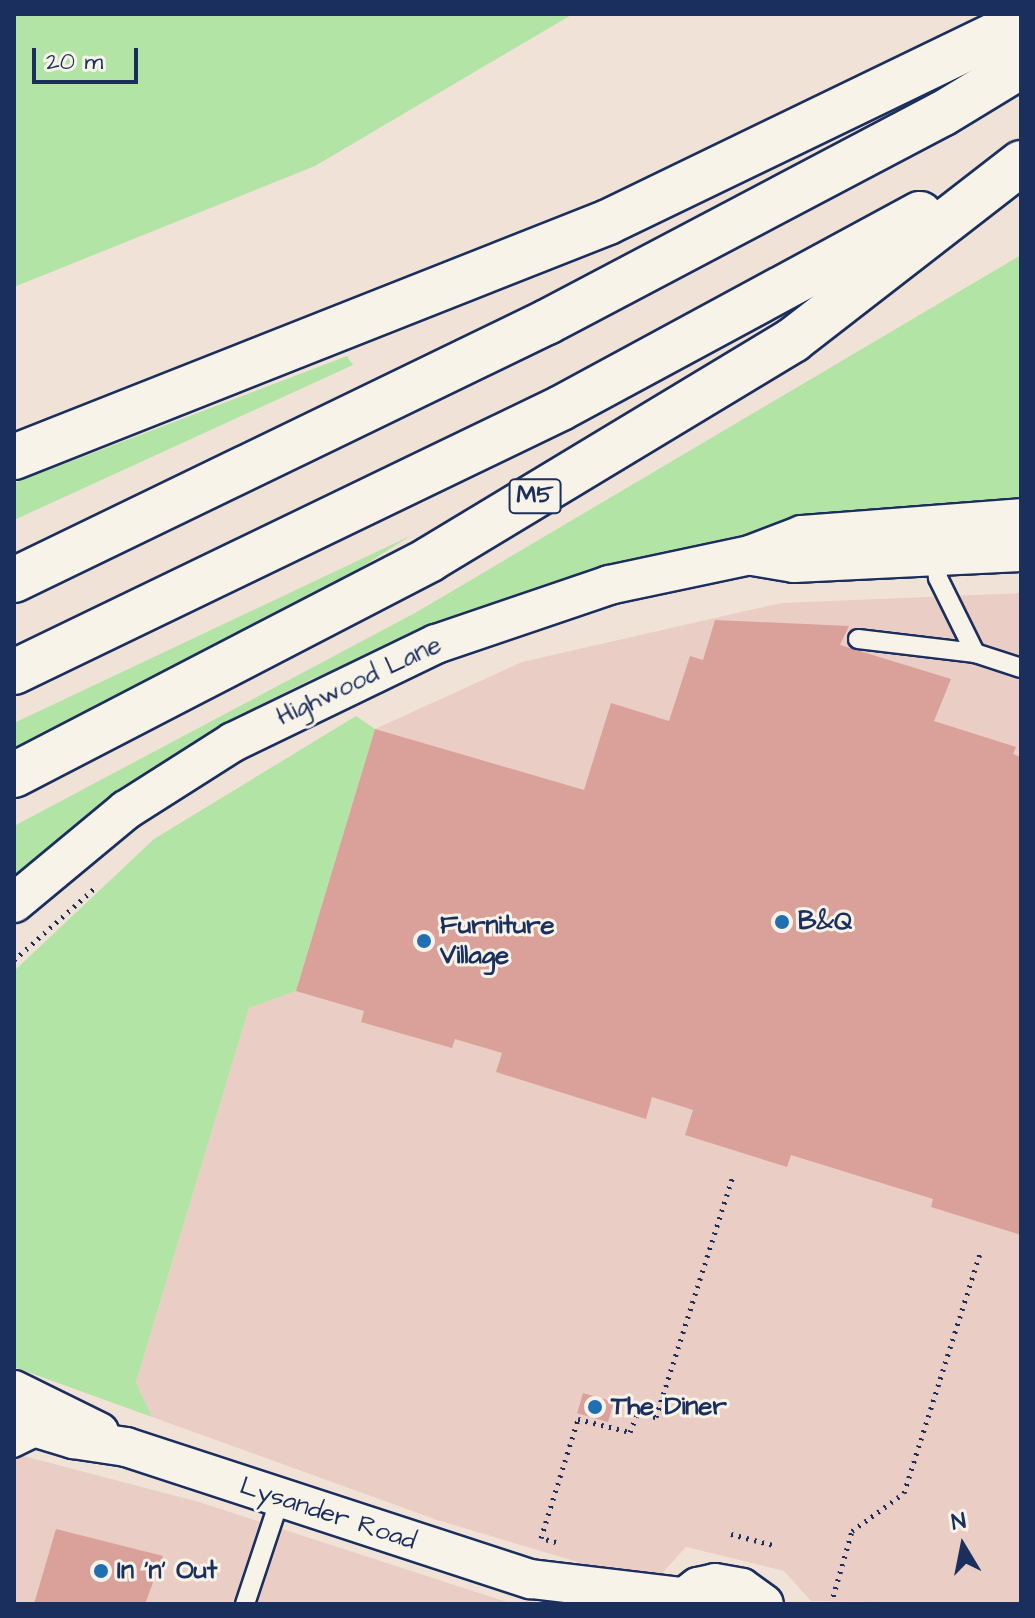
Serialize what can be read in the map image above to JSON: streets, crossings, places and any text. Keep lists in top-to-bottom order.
{
  "streets": {
    "highway": ["M5"],
    "street": ["Highwood Lane", "Lysander Road"]
  },
  "places": [
    "B&Q",
    "Furniture Village",
    "The Diner",
    "In 'n' Out"
  ],
  "scale_bar": "20 m",
  "north": "top"
}
